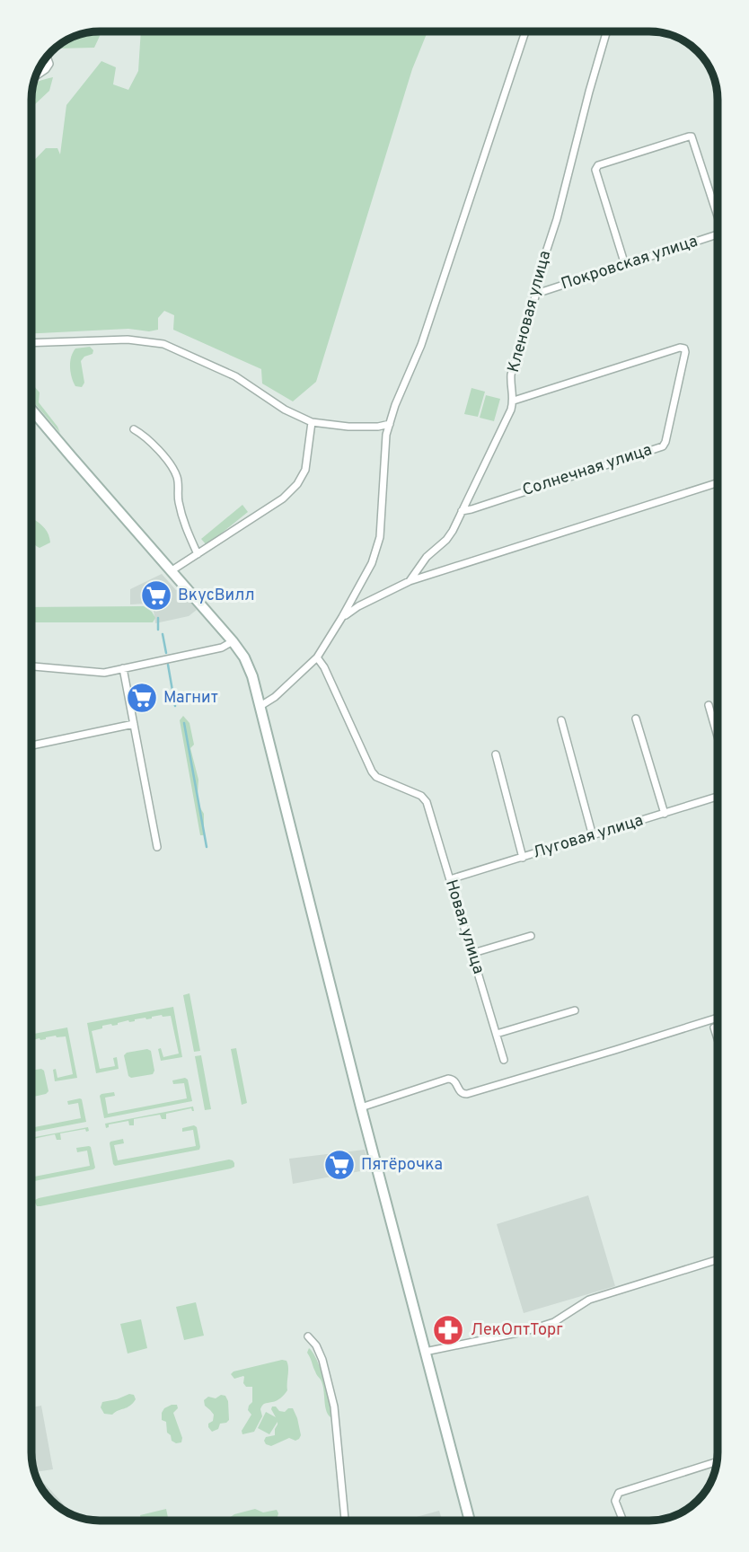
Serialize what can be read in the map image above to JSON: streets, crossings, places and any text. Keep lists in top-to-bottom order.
{
  "streets": {
    "street": [
      "Покровская улица",
      "Кленовая улица",
      "Солнечная улица",
      "Луговая улица",
      "Новая улица"
    ]
  },
  "crossings": [
    ["Покровская улица", "Кленовая улица"],
    ["Кленовая улица", "Солнечная улица"],
    ["Луговая улица", "Новая улица"]
  ],
  "places": {
    "supermarket": ["ВкусВилл", "Магнит", "Пятёрочка"],
    "pharmacy": ["ЛекОптТорг"]
  }
}
